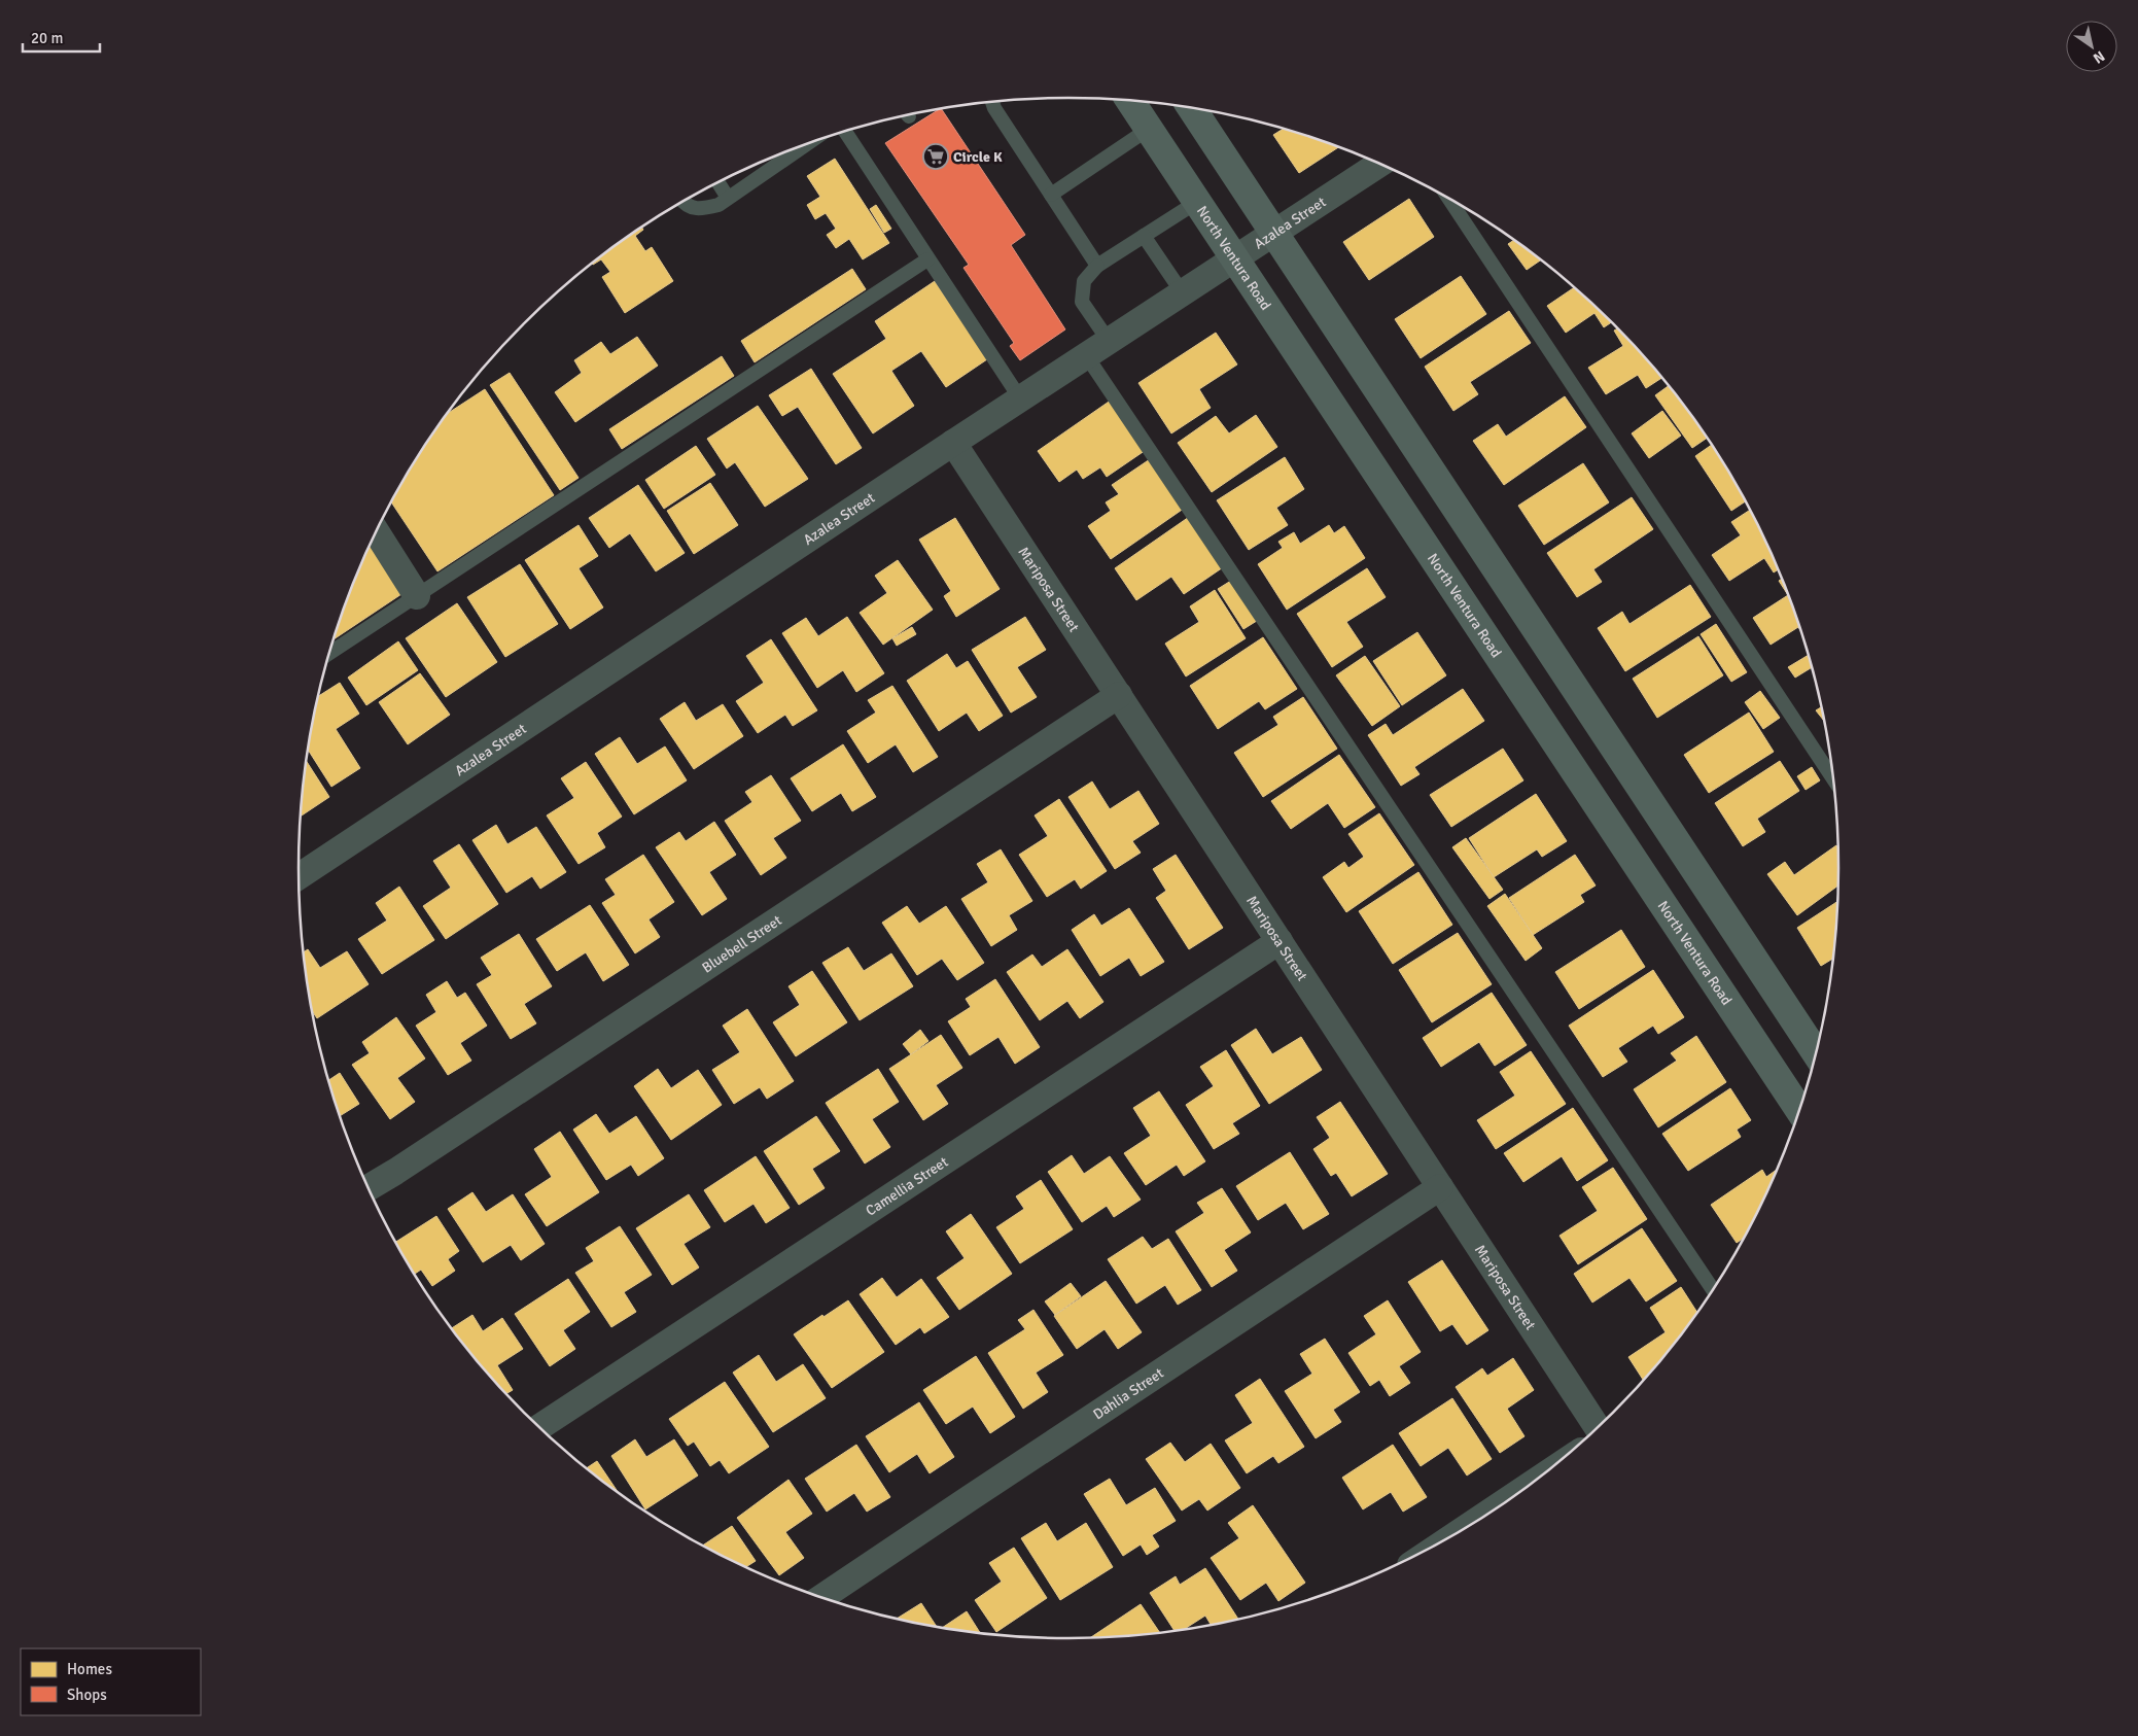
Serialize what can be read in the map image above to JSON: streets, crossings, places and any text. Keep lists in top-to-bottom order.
{
  "streets": {
    "main road": ["North Ventura Road"],
    "street": [
      "Azalea Street",
      "Mariposa Street",
      "Bluebell Street",
      "Camellia Street",
      "Dahlia Street"
    ]
  },
  "crossings": [
    ["Azalea Street", "North Ventura Road"],
    ["Azalea Street", "Mariposa Street"],
    ["Mariposa Street", "Bluebell Street"],
    ["Mariposa Street", "Camellia Street"],
    ["Mariposa Street", "Dahlia Street"]
  ],
  "places": {
    "supermarket": ["Circle K"]
  },
  "legend": ["Homes", "Shops"],
  "scale_bar": "20 m",
  "north": "bottom right"
}
